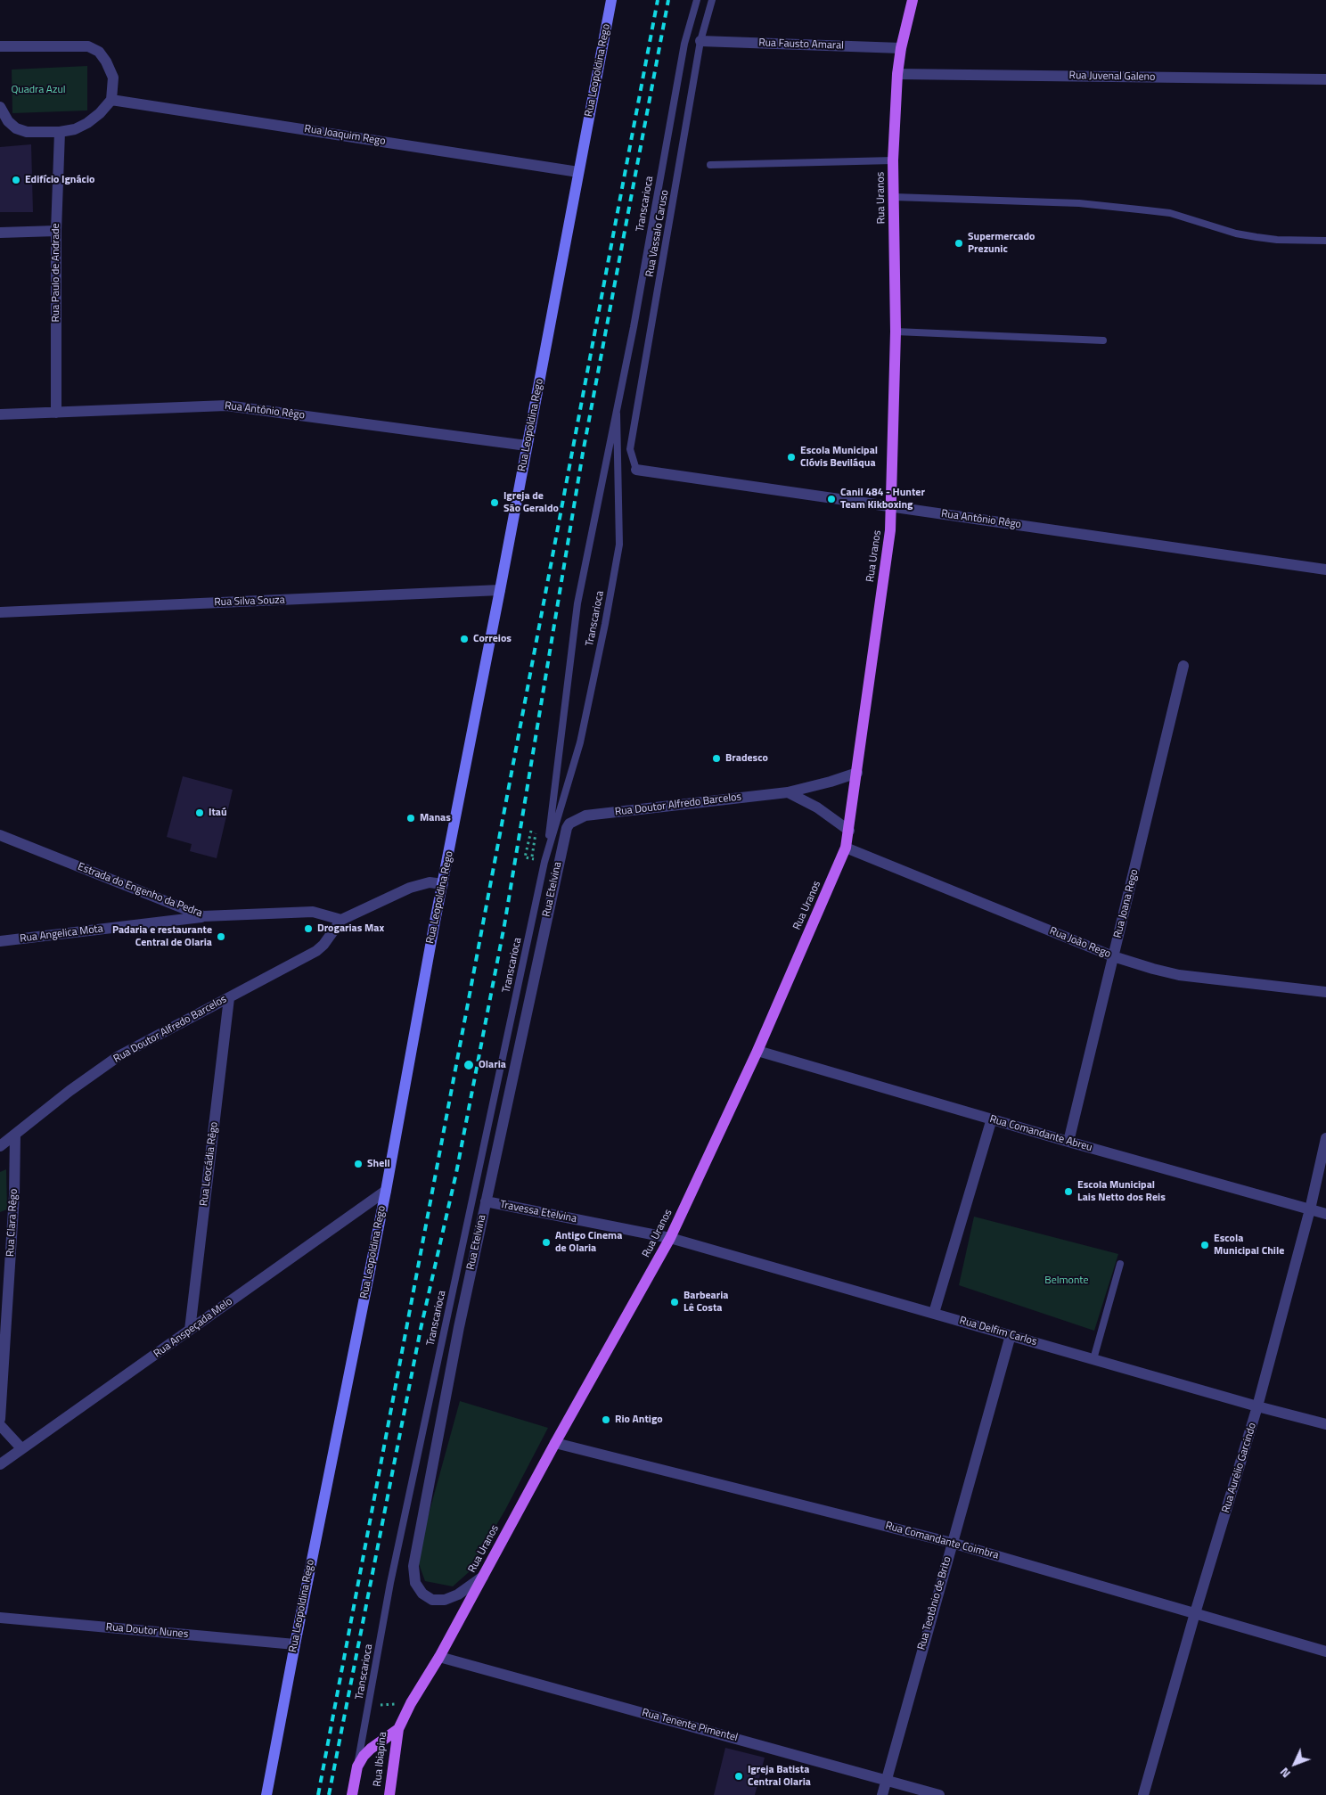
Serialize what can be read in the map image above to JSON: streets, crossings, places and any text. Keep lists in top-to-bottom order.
{
  "streets": {
    "main road": ["Rua Leopoldina Rego", "Rua Uranos", "Rua Ibiapina"],
    "street": [
      "Rua Fausto Amaral",
      "Rua Juvenal Galeno",
      "Rua Joaquim Rego",
      "Rua Paulo de Andrade",
      "Rua Antônio Rêgo",
      "Rua Silva Souza",
      "Rua Doutor Alfredo Barcelos",
      "Rua Etelvina",
      "Estrada do Engenho da Pedra",
      "Rua Joana Rego",
      "Rua Angelica Mota",
      "Rua João Rego",
      "Rua Comandante Abreu",
      "Rua Leocádia Rêgo",
      "Travessa Etelvina",
      "Rua Clara Rêgo",
      "Rua Anspeçada Melo",
      "Rua Delfim Carlos",
      "Rua Aurélio Garcindo",
      "Rua Comandante Coimbra",
      "Rua Teotônio de Brito",
      "Rua Doutor Nunes",
      "Rua Tenente Pimentel"
    ],
    "lane": ["Transcarioca", "Rua Vassalo Caruso"]
  },
  "crossings": [
    ["Rua Fausto Amaral", "Rua Uranos"],
    ["Rua Fausto Amaral", "Rua Vassalo Caruso"],
    ["Rua Leopoldina Rego", "Rua Joaquim Rego"],
    ["Rua Leopoldina Rego", "Rua Antônio Rêgo"],
    ["Rua Leopoldina Rego", "Rua Silva Souza"],
    ["Rua Leopoldina Rego", "Rua Anspeçada Melo"],
    ["Rua Leopoldina Rego", "Rua Doutor Nunes"],
    ["Rua Juvenal Galeno", "Rua Uranos"],
    ["Rua Uranos", "Rua Antônio Rêgo"],
    ["Rua Uranos", "Rua Doutor Alfredo Barcelos"],
    ["Rua Uranos", "Rua Etelvina"],
    ["Rua Uranos", "Rua João Rego"],
    ["Rua Uranos", "Rua Comandante Abreu"],
    ["Rua Uranos", "Travessa Etelvina"],
    ["Rua Uranos", "Rua Delfim Carlos"],
    ["Rua Uranos", "Rua Comandante Coimbra"],
    ["Rua Uranos", "Rua Tenente Pimentel"],
    ["Rua Uranos", "Rua Ibiapina"],
    ["Transcarioca", "Rua Ibiapina"],
    ["Rua Vassalo Caruso", "Rua Antônio Rêgo"],
    ["Rua Paulo de Andrade", "Rua Antônio Rêgo"],
    ["Rua Doutor Alfredo Barcelos", "Rua Etelvina"],
    ["Rua Doutor Alfredo Barcelos", "Estrada do Engenho da Pedra"],
    ["Rua Doutor Alfredo Barcelos", "Rua Leocádia Rêgo"],
    ["Rua Doutor Alfredo Barcelos", "Rua Clara Rêgo"],
    ["Rua Etelvina", "Travessa Etelvina"],
    ["Estrada do Engenho da Pedra", "Rua Angelica Mota"],
    ["Rua Joana Rego", "Rua João Rego"],
    ["Rua Joana Rego", "Rua Comandante Abreu"],
    ["Rua Comandante Abreu", "Rua Aurélio Garcindo"],
    ["Rua Leocádia Rêgo", "Rua Anspeçada Melo"],
    ["Travessa Etelvina", "Rua Delfim Carlos"],
    ["Rua Delfim Carlos", "Rua Aurélio Garcindo"],
    ["Rua Delfim Carlos", "Rua Teotônio de Brito"],
    ["Rua Aurélio Garcindo", "Rua Comandante Coimbra"],
    ["Rua Comandante Coimbra", "Rua Teotônio de Brito"],
    ["Rua Teotônio de Brito", "Rua Tenente Pimentel"]
  ],
  "parks": ["Quadra Azul", "Belmonte"],
  "places": [
    "Edifício Ignácio",
    "Supermercado Prezunic",
    "Escola Municipal Clóvis Beviláqua",
    "Canil 484 - Hunter Team Kikboxing",
    "Igreja de São Geraldo",
    "Correios",
    "Bradesco",
    "Itaú",
    "Manas",
    "Drogarias Max",
    "Padaria e restaurante Central de Olaria",
    "Olaria",
    "Shell",
    "Escola Municipal Lais Netto dos Reis",
    "Antigo Cinema de Olaria",
    "Escola Municipal Chile",
    "Barbearia Lê Costa",
    "Rio Antigo",
    "Igreja Batista Central Olaria"
  ],
  "north": "bottom left"
}
